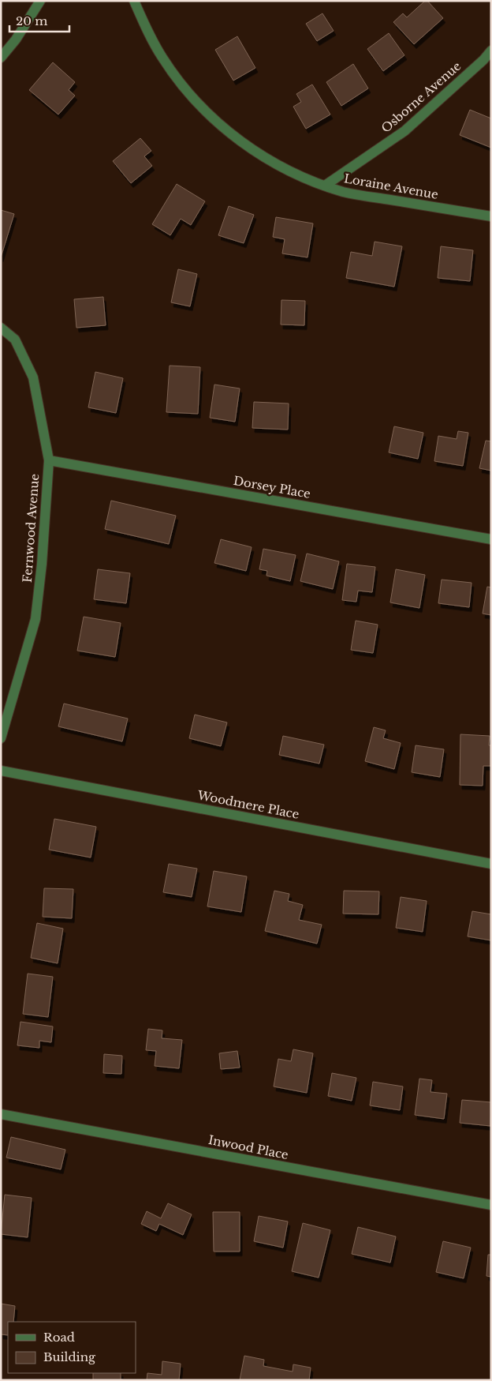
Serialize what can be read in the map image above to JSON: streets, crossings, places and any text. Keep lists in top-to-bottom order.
{
  "streets": {
    "street": [
      "Osborne Avenue",
      "Loraine Avenue",
      "Dorsey Place",
      "Fernwood Avenue",
      "Woodmere Place",
      "Inwood Place"
    ]
  },
  "crossings": [
    ["Osborne Avenue", "Loraine Avenue"],
    ["Dorsey Place", "Fernwood Avenue"]
  ],
  "legend": ["Road", "Building"],
  "scale_bar": "20 m"
}
